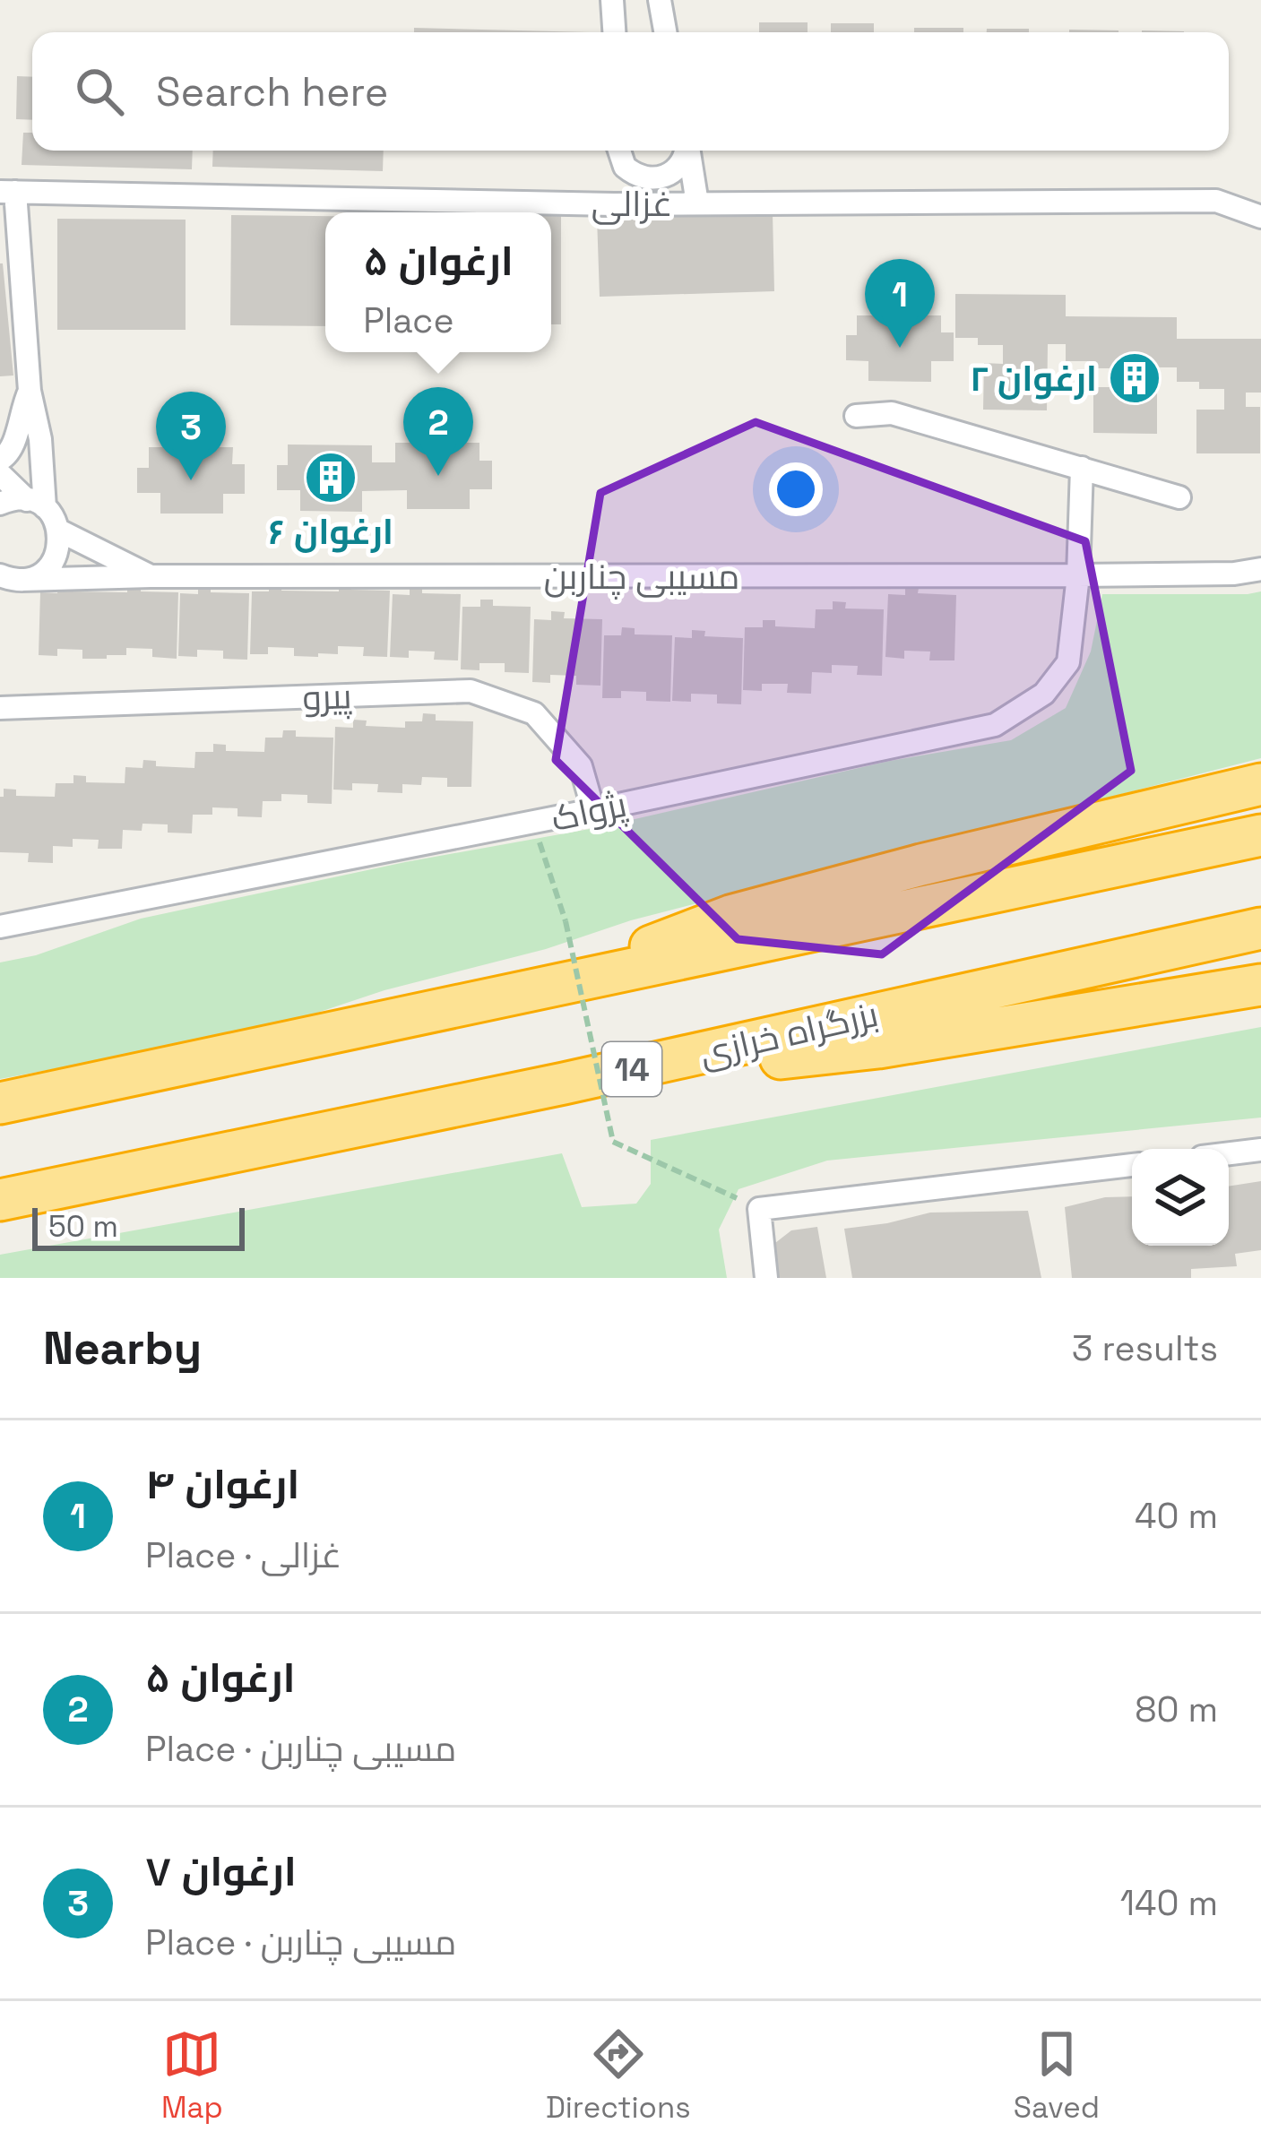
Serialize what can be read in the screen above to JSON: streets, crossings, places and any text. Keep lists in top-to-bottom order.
{
  "streets": {
    "highway": ["بزرگراه خرازی", "14"],
    "street": [
      "غزالی",
      "مسیبی چناربن",
      "پیرو",
      "پژواک"
    ]
  },
  "crossings": [
    ["مسیبی چناربن", "پژواک"],
    ["پیرو", "پژواک"]
  ],
  "places": {
    "building": ["ارغوان ۲", "ارغوان ۶"]
  },
  "scale_bar": "50 m",
  "page": {
    "search": "Search here",
    "popup": ["ارغوان ۵", "Place"],
    "pins": ["1", "2", "3"],
    "scale": "50 m",
    "heading": ["Nearby", "3 results"],
    "list": [
      {
        "mark": "1",
        "name": "ارغوان ۴",
        "note": "Place · غزالی",
        "value": "40 m"
      },
      {
        "mark": "2",
        "name": "ارغوان ۵",
        "note": "Place · مسیبی چناربن",
        "value": "80 m"
      },
      {
        "mark": "3",
        "name": "ارغوان ۷",
        "note": "Place · مسیبی چناربن",
        "value": "140 m"
      }
    ],
    "nav": ["Map", "Directions", "Saved"]
  }
}
